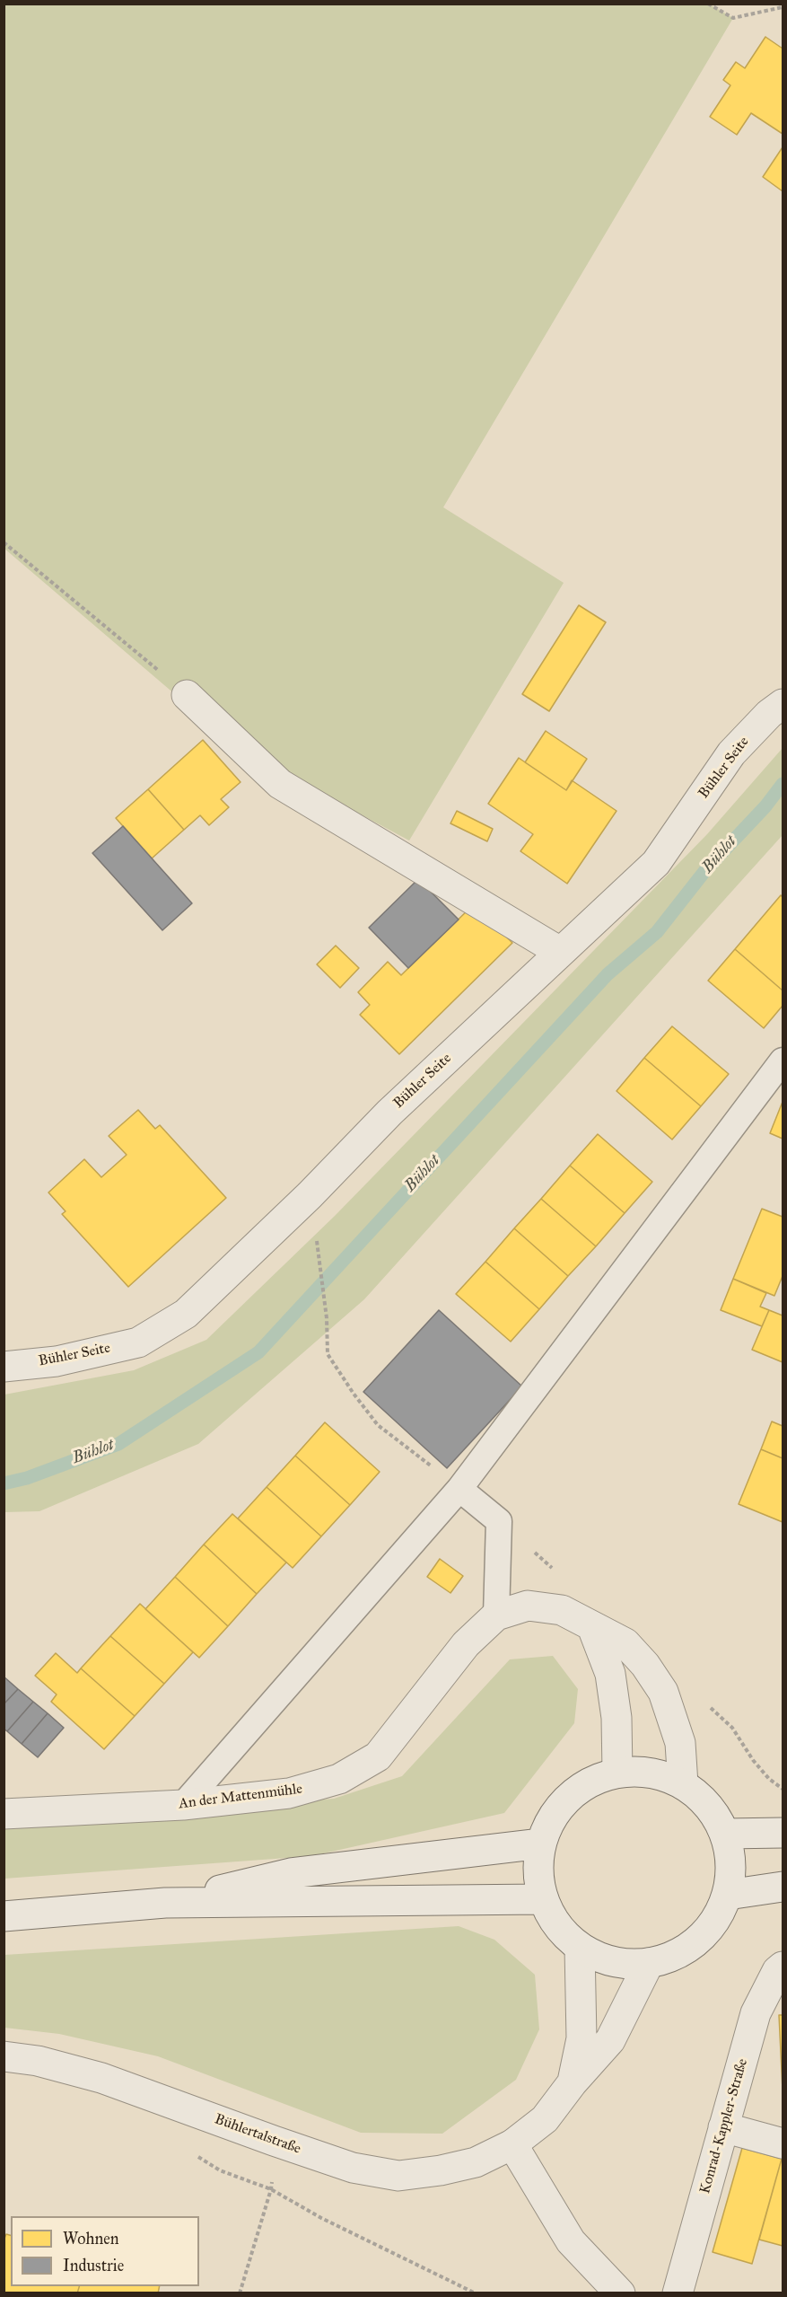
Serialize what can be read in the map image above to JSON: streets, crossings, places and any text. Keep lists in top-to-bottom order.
{
  "streets": {
    "street": [
      "Bühler Seite",
      "An der Mattenmühle",
      "Konrad-Kappler-Straße",
      "Bühlertalstraße"
    ]
  },
  "crossings": [
    ["An der Mattenmühle", "Bühlertalstraße"]
  ],
  "water": ["Bühlot"],
  "legend": ["Wohnen", "Industrie"]
}
